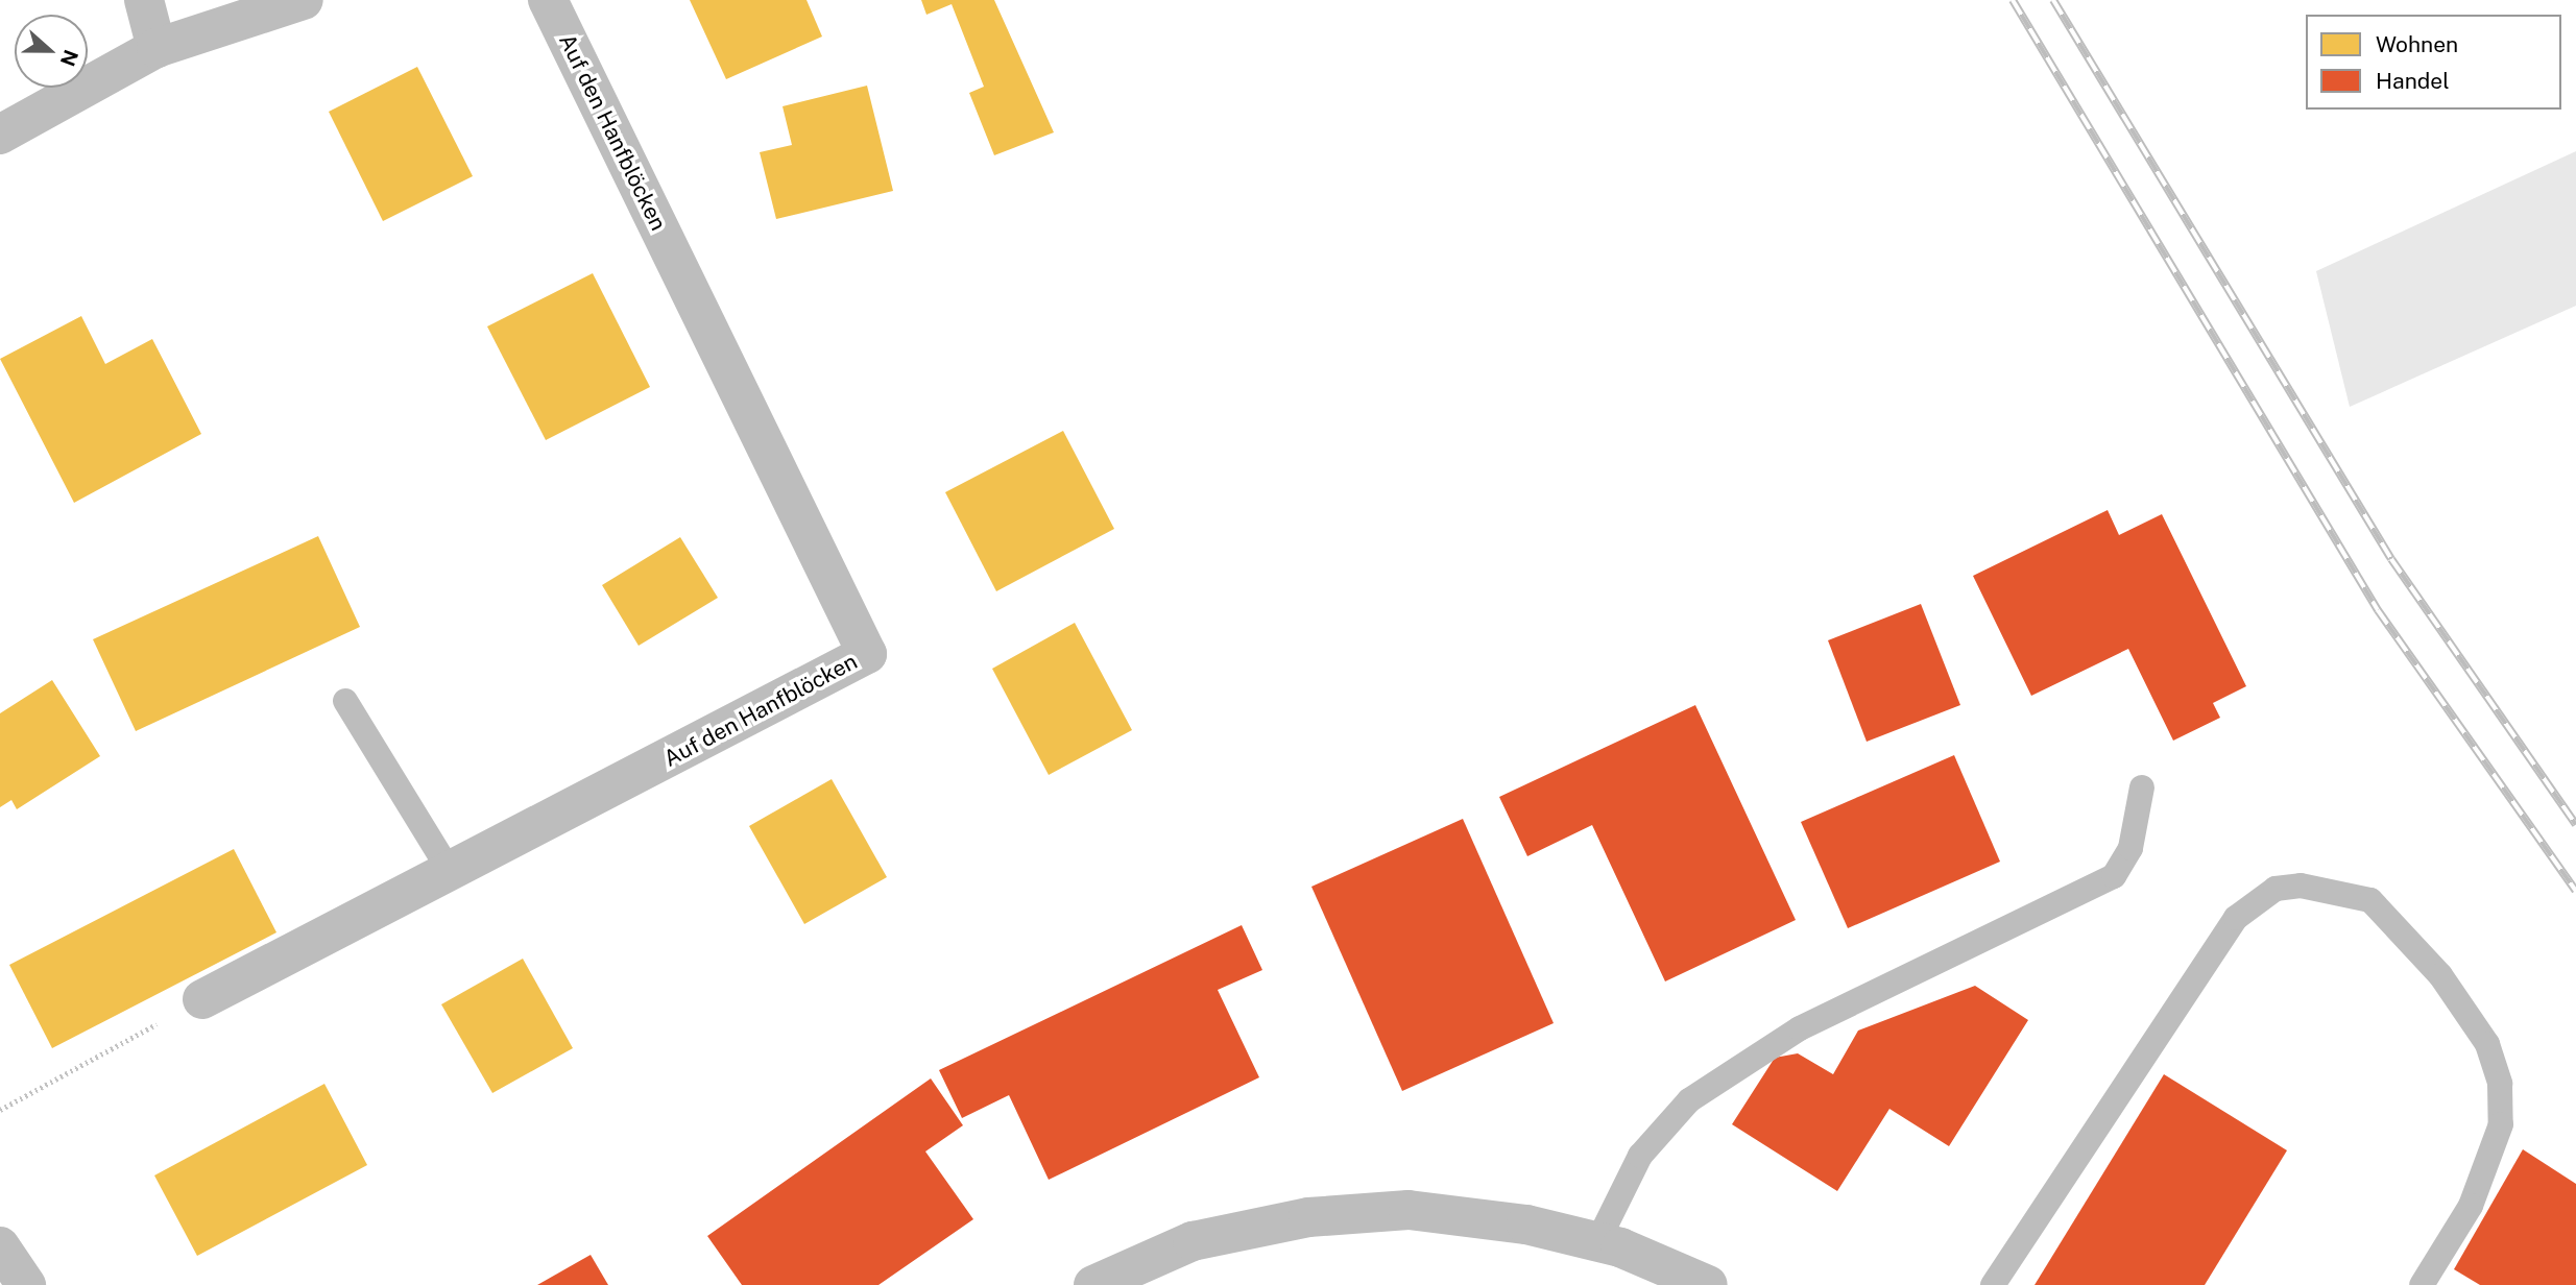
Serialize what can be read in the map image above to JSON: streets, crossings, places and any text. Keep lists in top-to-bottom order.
{
  "streets": {
    "street": ["Auf den Hanfblöcken"]
  },
  "legend": ["Wohnen", "Handel"],
  "north": "right"
}
